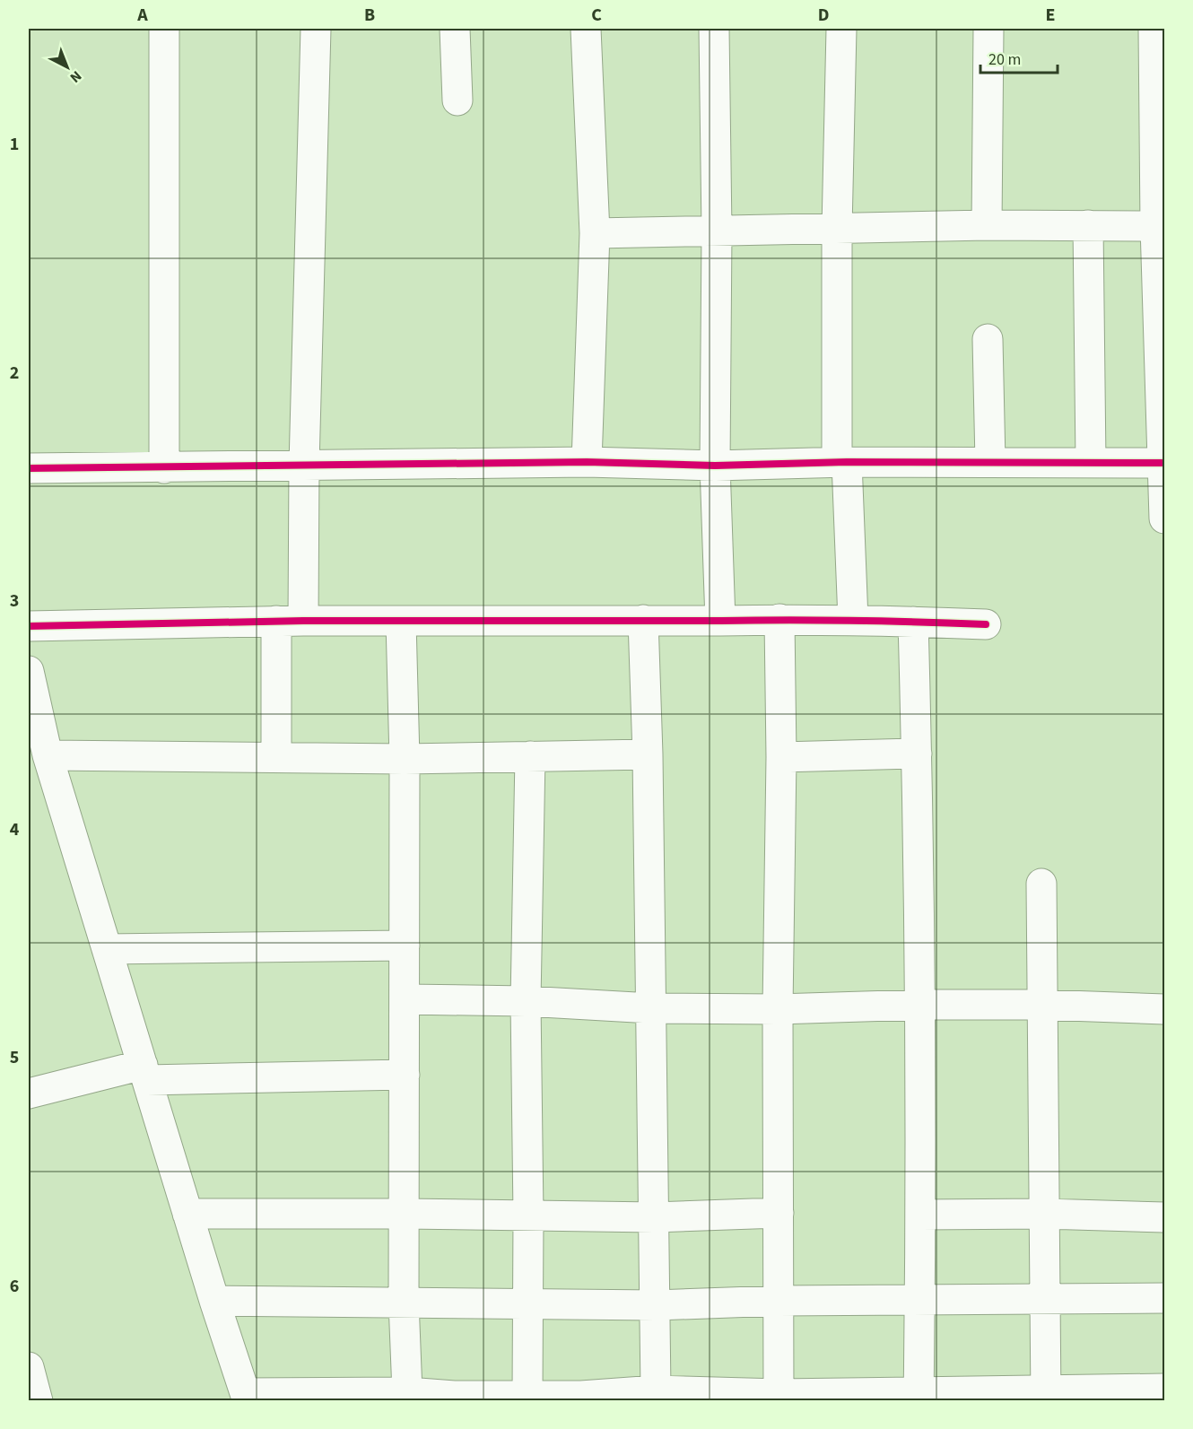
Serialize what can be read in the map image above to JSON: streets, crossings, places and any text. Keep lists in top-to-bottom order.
{
  "scale_bar": "20 m",
  "north": "bottom right",
  "grid": {
    "columns": [
      "A",
      "B",
      "C",
      "D",
      "E"
    ],
    "rows": [
      "1",
      "2",
      "3",
      "4",
      "5",
      "6"
    ]
  }
}
